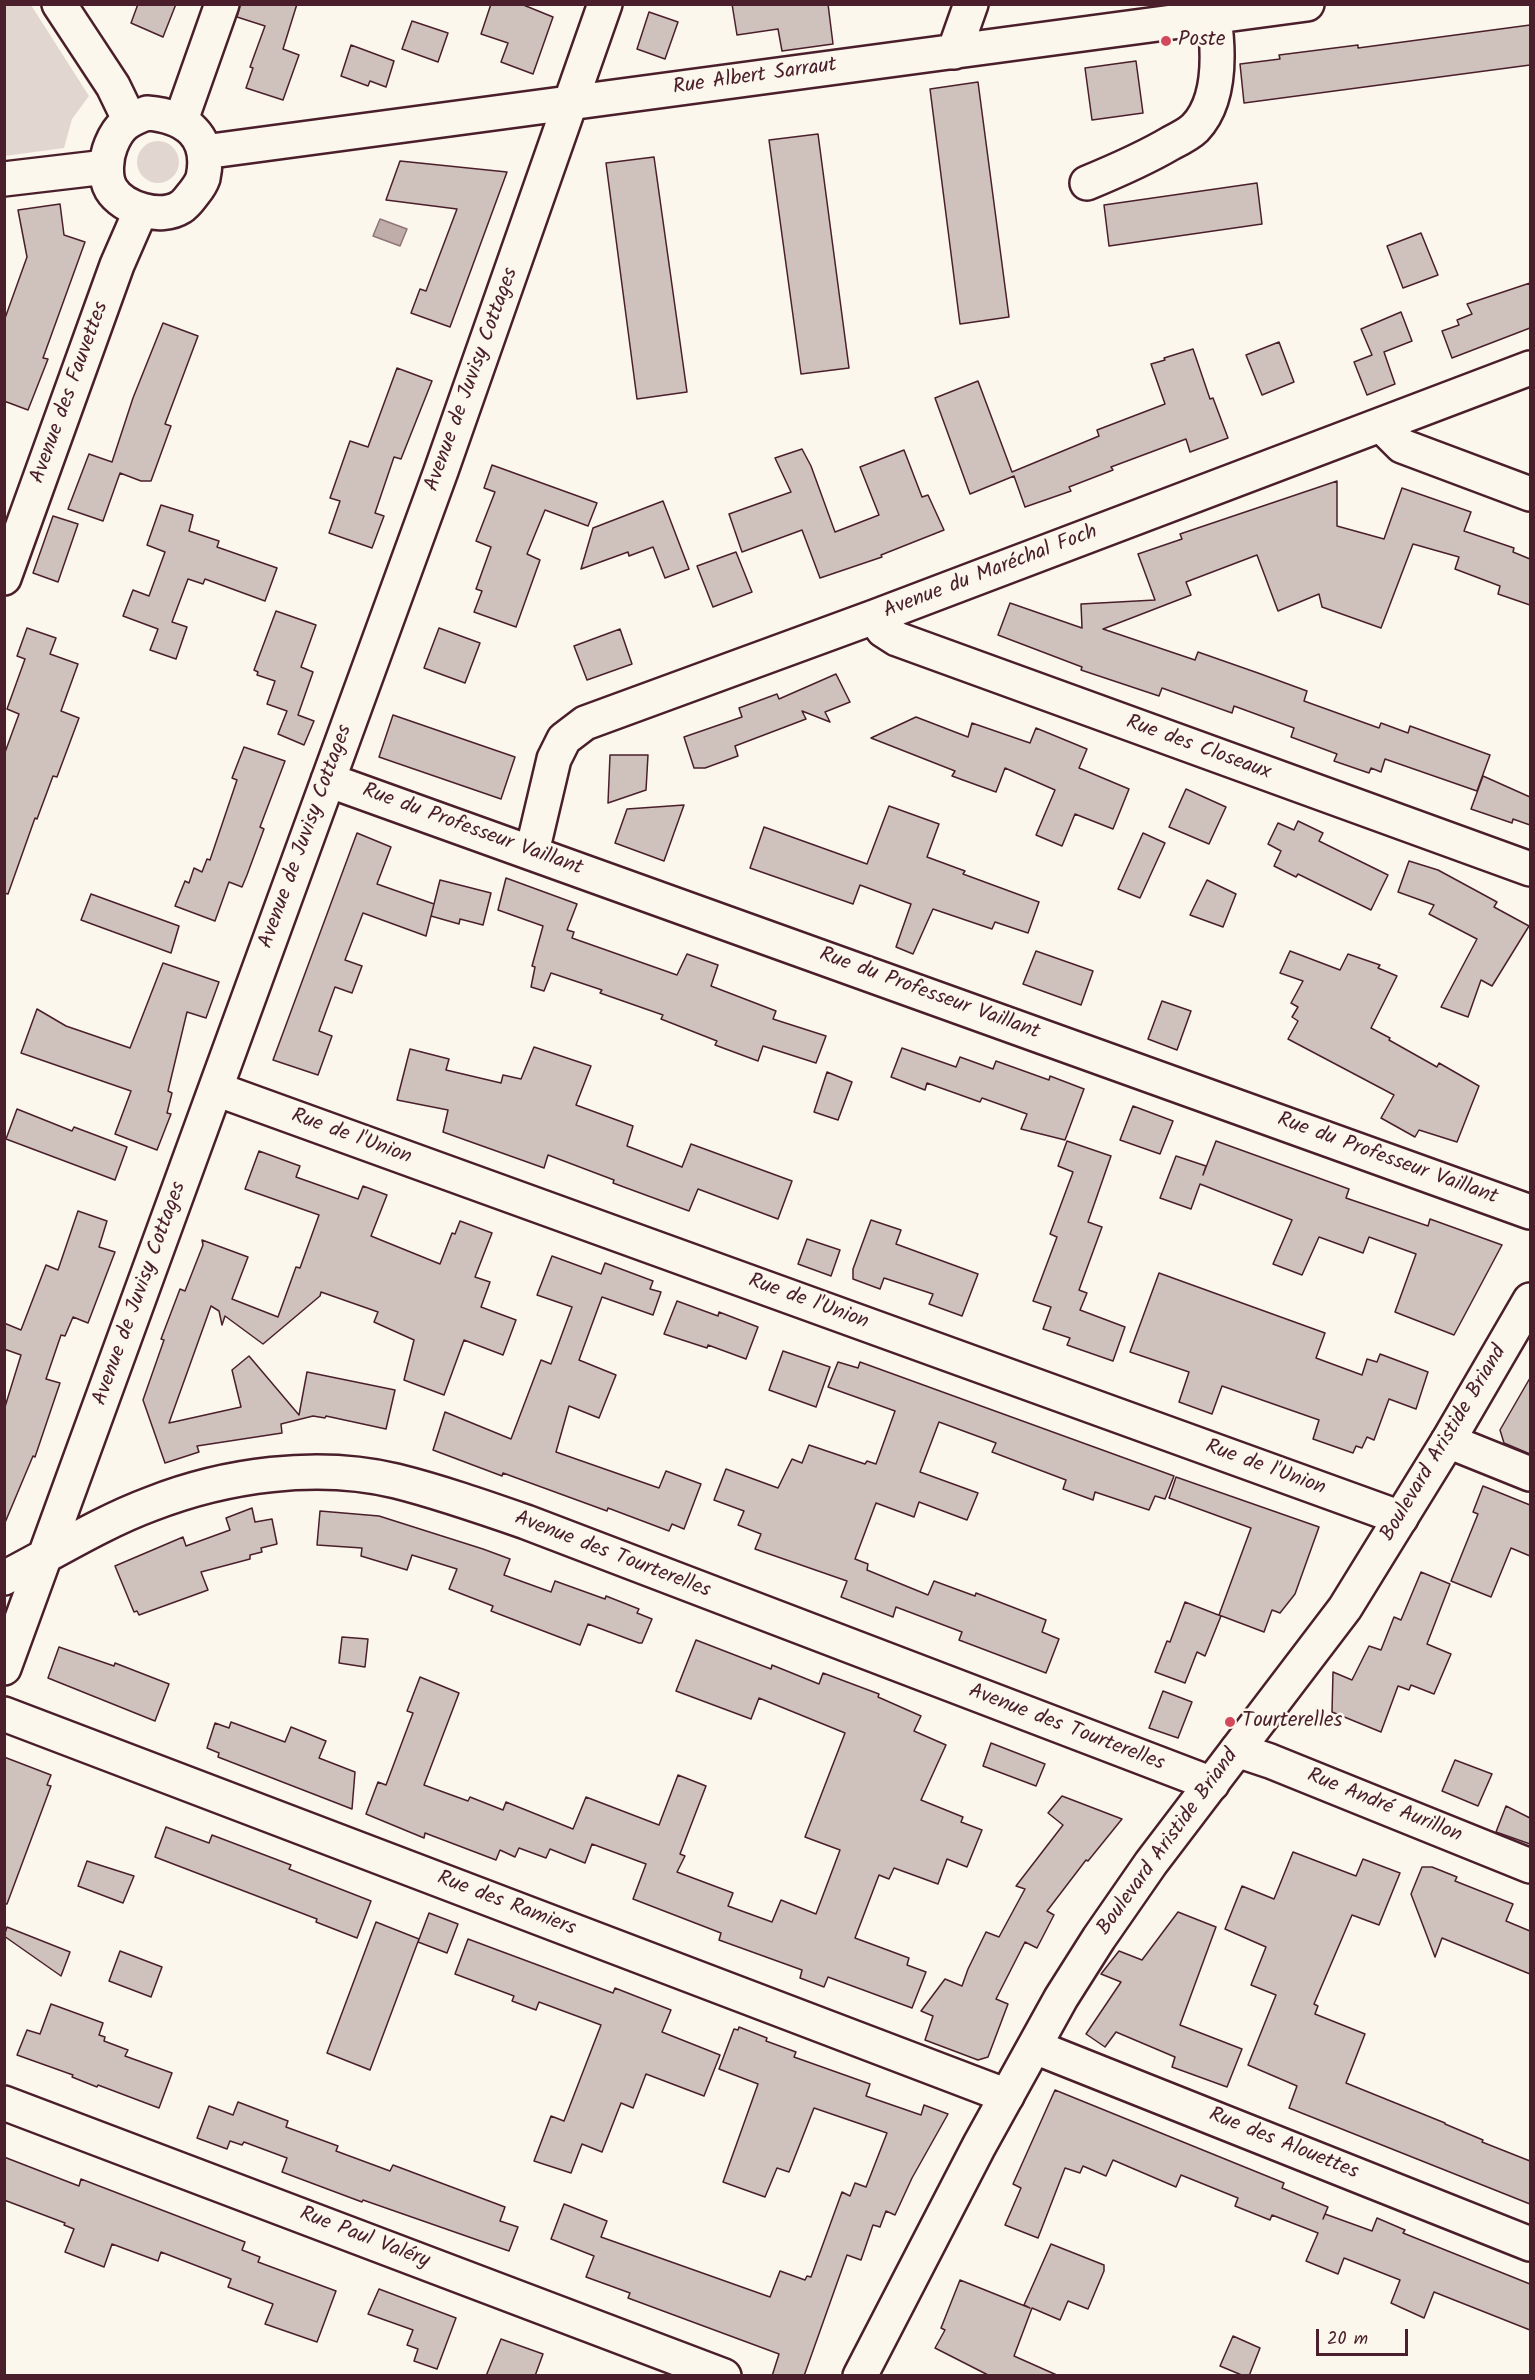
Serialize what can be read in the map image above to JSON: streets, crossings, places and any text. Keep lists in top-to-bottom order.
{
  "streets": {
    "street": [
      "Rue Albert Sarraut",
      "Avenue de Juvisy Cottages",
      "Avenue des Fauvettes",
      "Avenue du Maréchal Foch",
      "Rue des Closeaux",
      "Rue du Professeur Vaillant",
      "Rue de l'Union",
      "Boulevard Aristide Briand",
      "Avenue des Tourterelles",
      "Rue André Aurillon",
      "Rue des Ramiers",
      "Rue des Alouettes",
      "Rue Paul Valéry"
    ]
  },
  "crossings": [
    ["Rue Albert Sarraut", "Avenue de Juvisy Cottages"],
    ["Rue Albert Sarraut", "Avenue des Fauvettes"],
    ["Avenue de Juvisy Cottages", "Rue du Professeur Vaillant"],
    ["Avenue de Juvisy Cottages", "Rue de l'Union"],
    ["Avenue de Juvisy Cottages", "Avenue des Tourterelles"],
    ["Avenue du Maréchal Foch", "Rue des Closeaux"],
    ["Avenue du Maréchal Foch", "Rue du Professeur Vaillant"],
    ["Rue de l'Union", "Boulevard Aristide Briand"],
    ["Boulevard Aristide Briand", "Avenue des Tourterelles"],
    ["Boulevard Aristide Briand", "Rue André Aurillon"],
    ["Boulevard Aristide Briand", "Rue des Ramiers"],
    ["Boulevard Aristide Briand", "Rue des Alouettes"]
  ],
  "places": ["Poste", "Tourterelles"],
  "scale_bar": "20 m"
}
